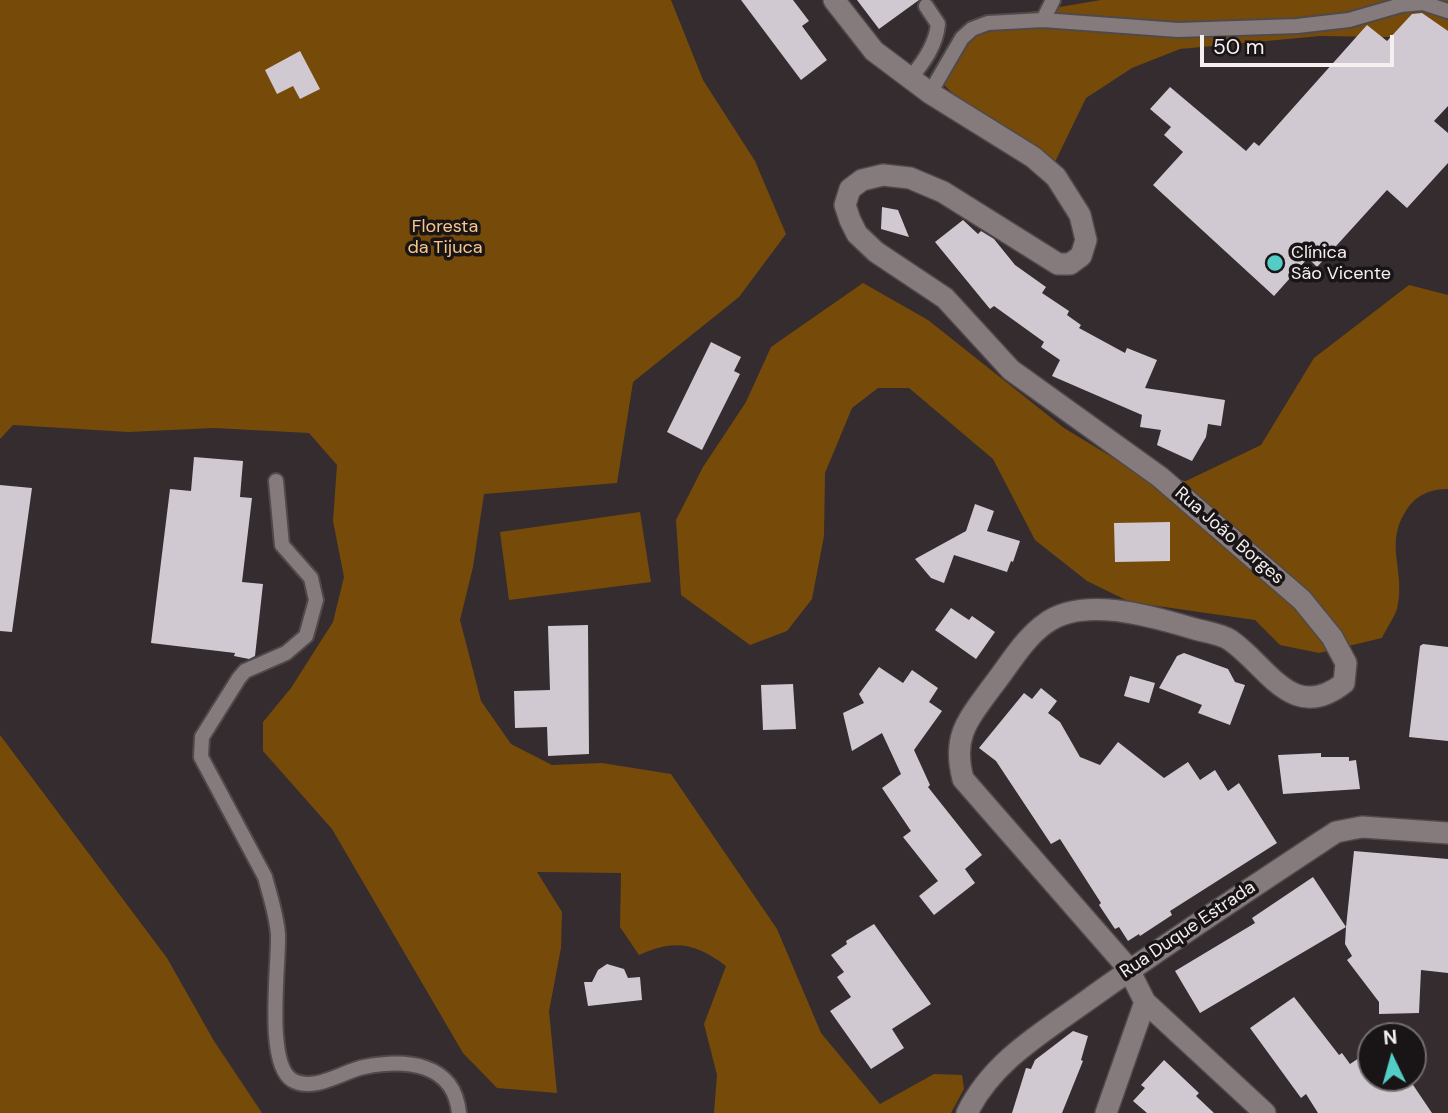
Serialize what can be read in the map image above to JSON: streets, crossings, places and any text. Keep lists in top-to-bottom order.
{
  "streets": {
    "street": ["Rua João Borges", "Rua Duque Estrada"]
  },
  "crossings": [
    ["Rua João Borges", "Rua Duque Estrada"]
  ],
  "parks": ["Floresta da Tijuca"],
  "places": ["Clínica São Vicente"],
  "scale_bar": "50 m",
  "north": "top"
}
